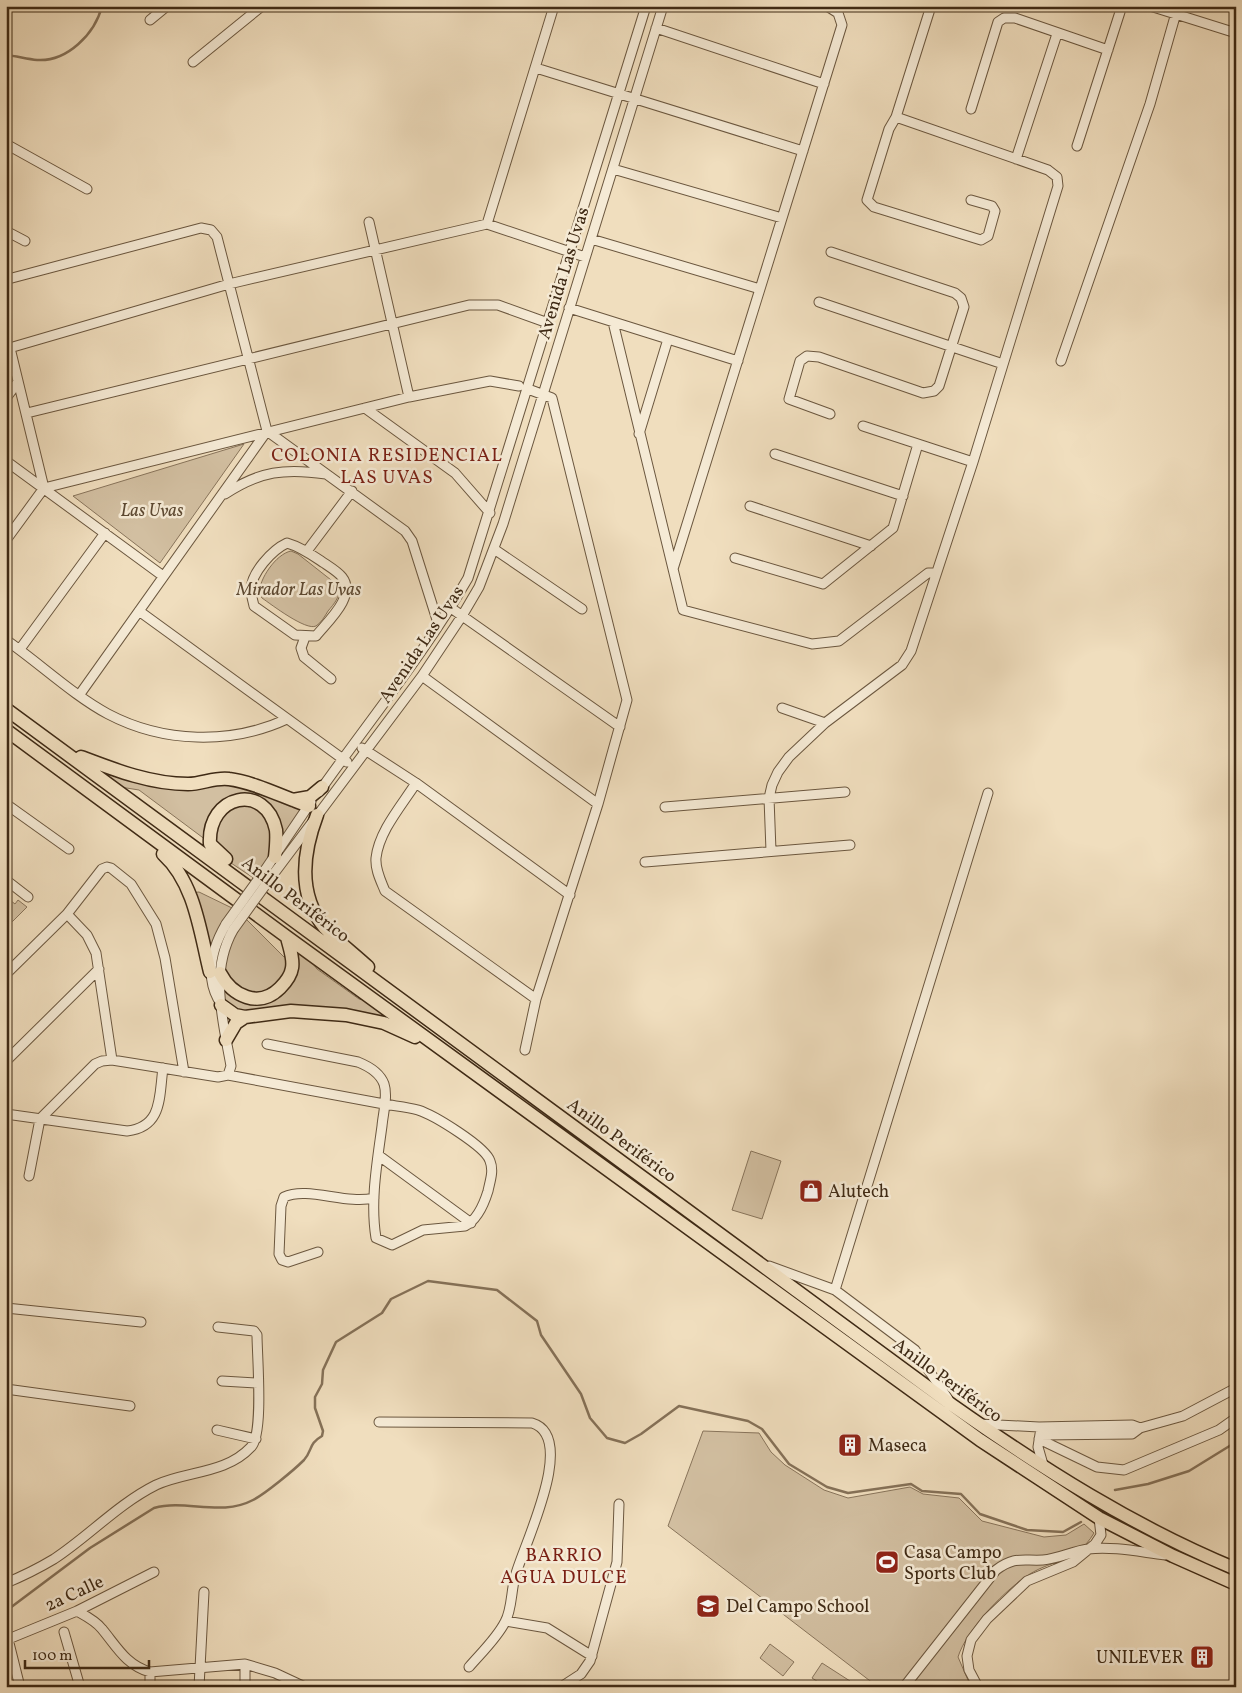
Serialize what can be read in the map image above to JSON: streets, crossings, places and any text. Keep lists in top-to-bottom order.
{
  "streets": {
    "highway": ["Anillo Periférico"],
    "street": ["Avenida Las Uvas", "2a Calle"]
  },
  "districts": ["COLONIA RESIDENCIAL LAS UVAS", "BARRIO AGUA DULCE"],
  "parks": ["Las Uvas", "Mirador Las Uvas"],
  "places": {
    "shop": ["Alutech"],
    "building": ["Maseca", "UNILEVER"],
    "sports": ["Casa Campo Sports Club"],
    "school or university": ["Del Campo School"]
  },
  "scale_bar": "100 m"
}
